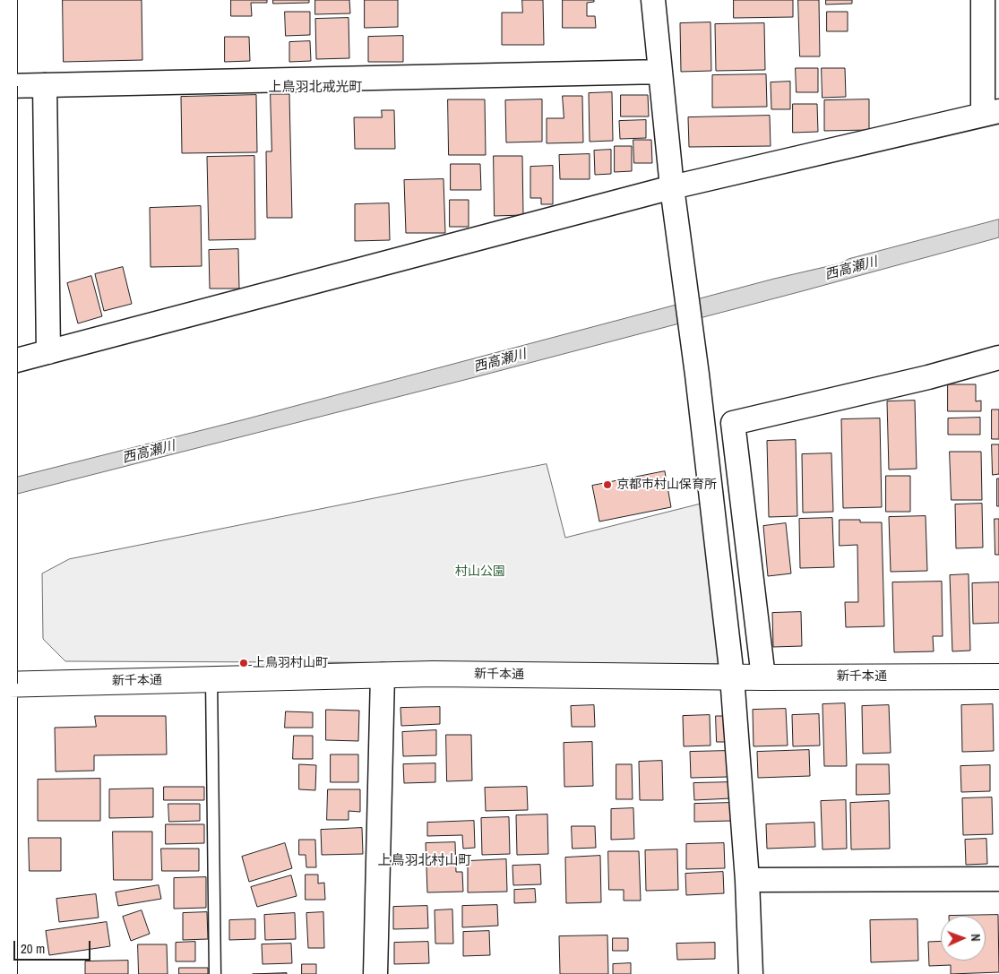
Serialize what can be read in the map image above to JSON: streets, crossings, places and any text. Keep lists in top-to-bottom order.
{
  "streets": {
    "street": ["新千本通"]
  },
  "districts": ["上鳥羽北戒光町", "上鳥羽北村山町"],
  "water": ["西高瀬川"],
  "parks": ["村山公園"],
  "places": ["京都市村山保育所", "上鳥羽村山町"],
  "scale_bar": "20 m",
  "north": "right"
}
